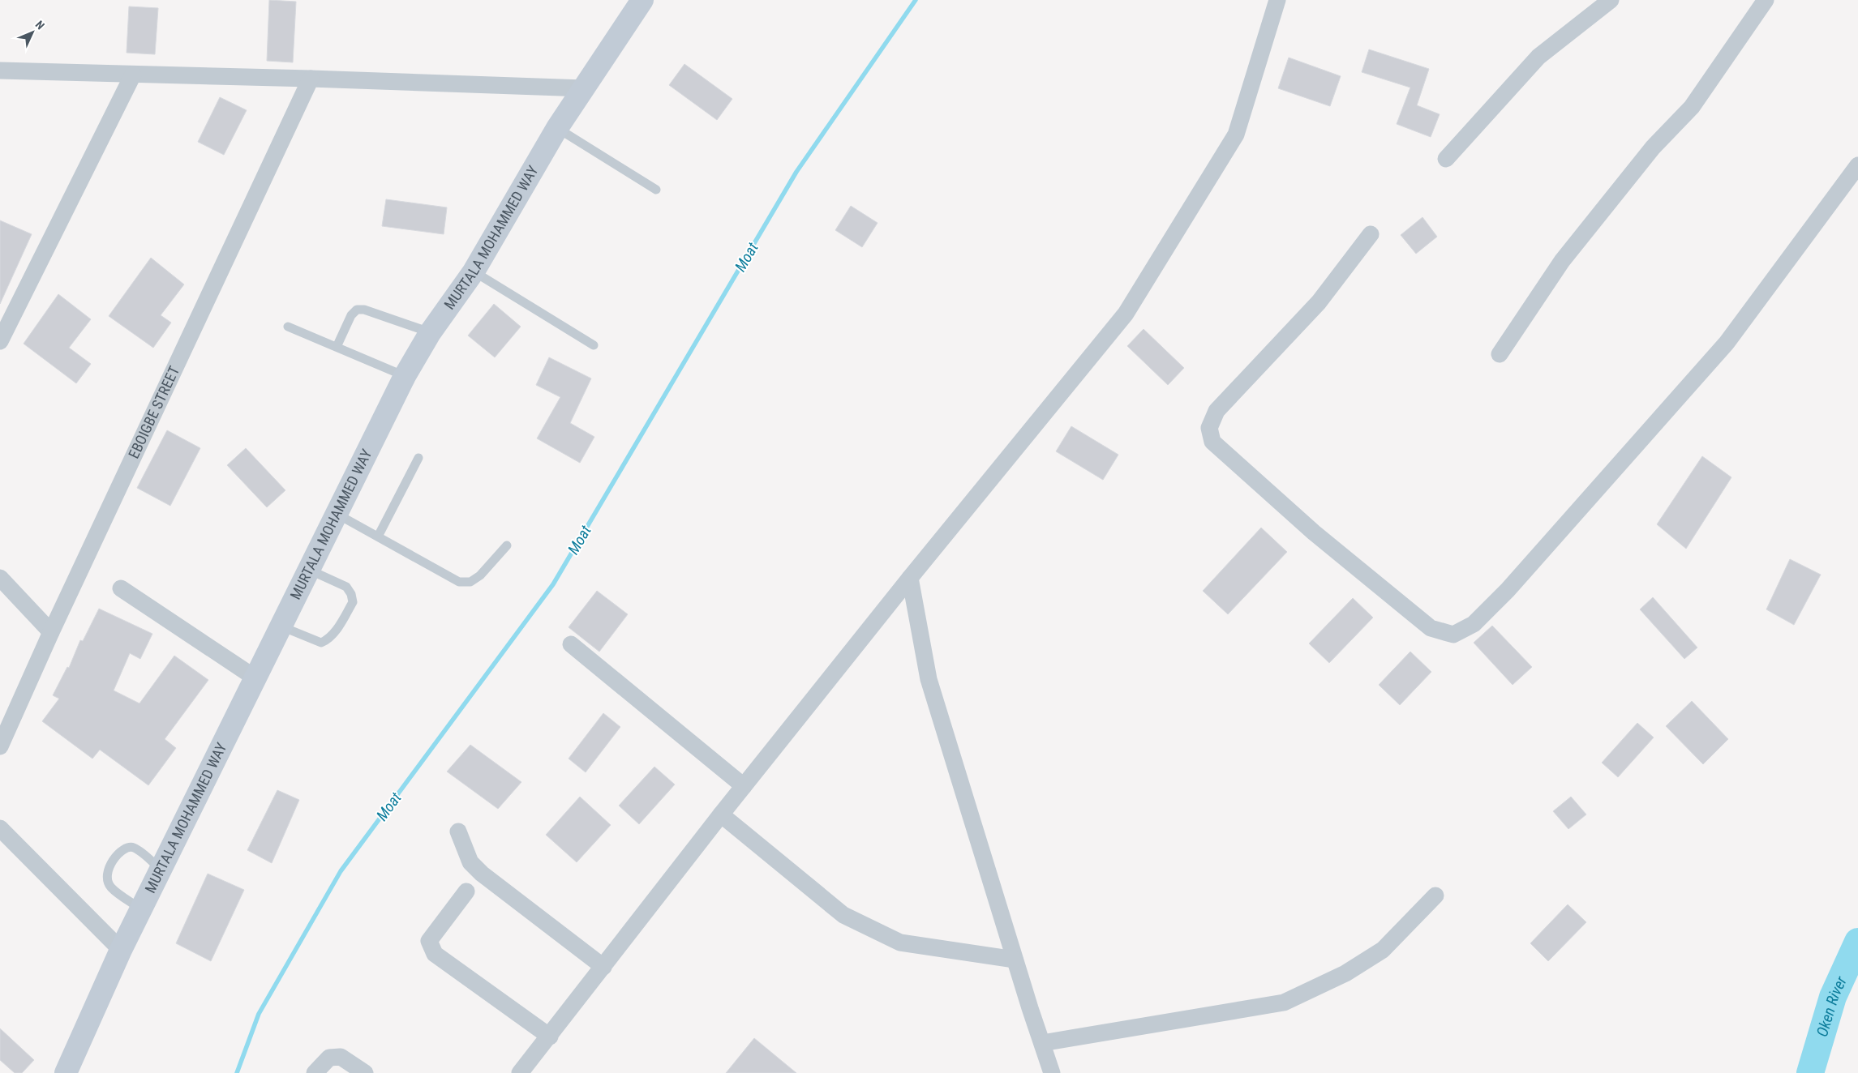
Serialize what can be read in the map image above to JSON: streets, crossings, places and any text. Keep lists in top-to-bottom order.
{
  "streets": {
    "street": ["MURTALA MOHAMMED WAY", "EBOIGBE STREET"]
  },
  "water": ["Moat", "Oken River"],
  "north": "top right"
}
